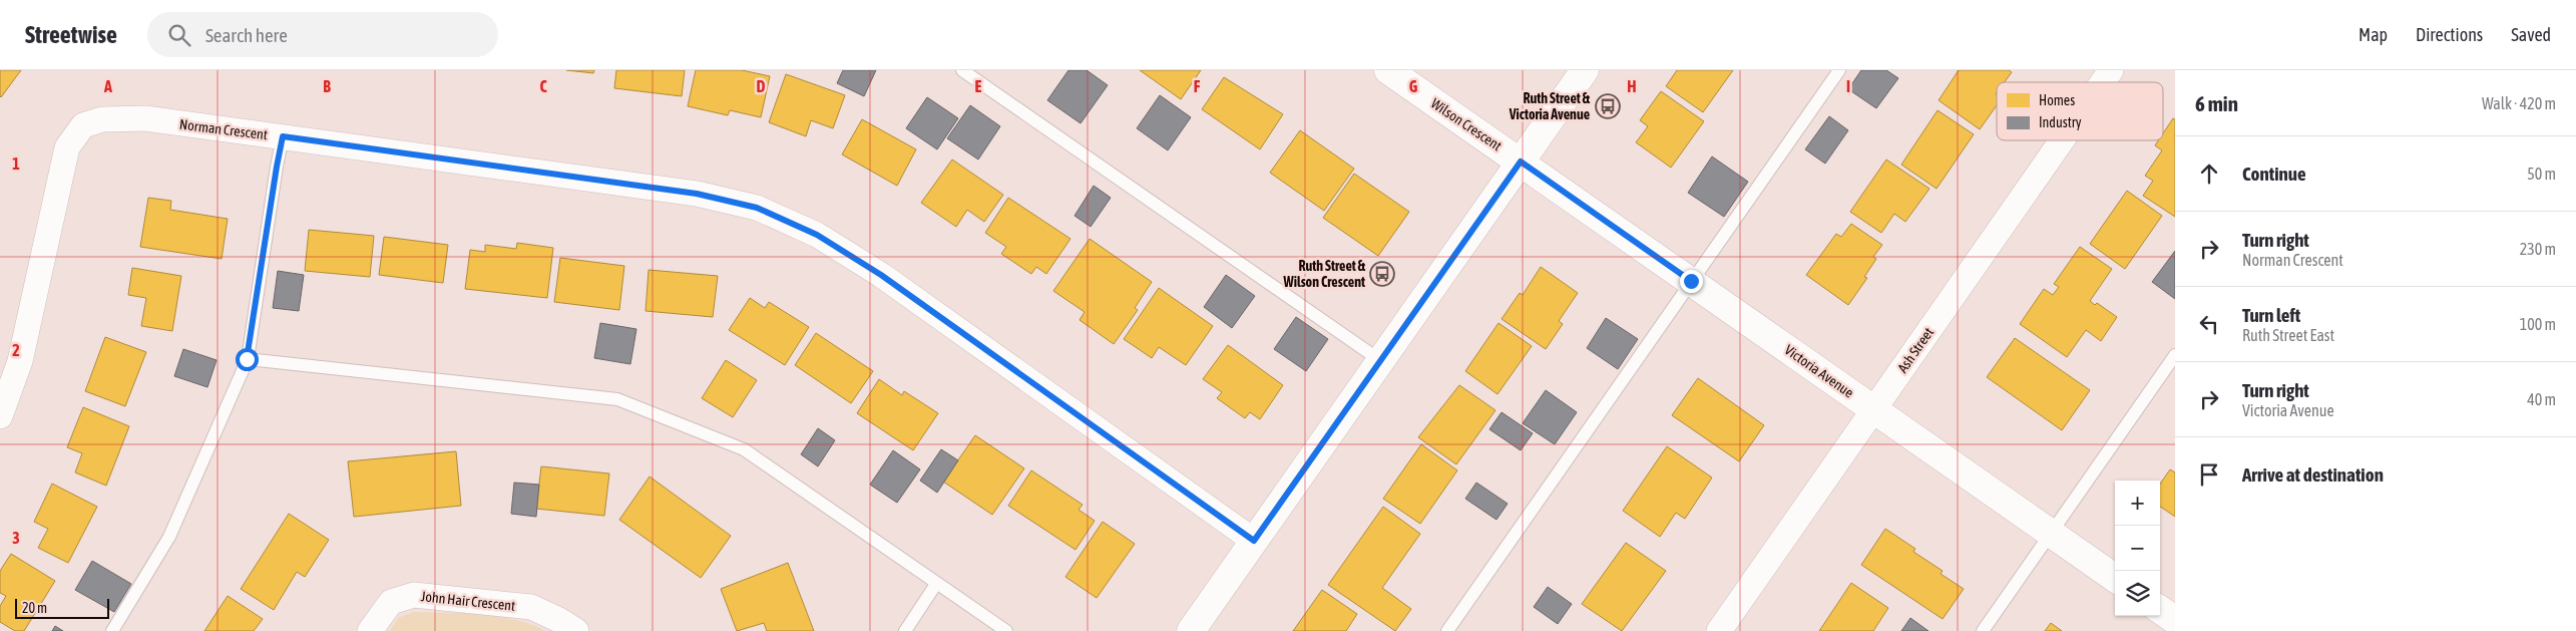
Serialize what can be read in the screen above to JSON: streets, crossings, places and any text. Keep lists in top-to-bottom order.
{
  "streets": {
    "street": [
      "Wilson Crescent",
      "Norman Crescent",
      "Ash Street",
      "Victoria Avenue",
      "John Hair Crescent"
    ]
  },
  "crossings": [
    ["Wilson Crescent", "Victoria Avenue"],
    ["Ash Street", "Victoria Avenue"]
  ],
  "places": {
    "bus stop": ["Ruth Street & Victoria Avenue", "Ruth Street & Wilson Crescent"]
  },
  "legend": ["Homes", "Industry"],
  "scale_bar": "20 m",
  "page": {
    "header": "Streetwise",
    "search": "Search here",
    "nav": ["Map", "Directions", "Saved"],
    "heading": ["6 min", "Walk · 420 m"],
    "list": [
      ["Continue", "50 m"],
      ["Turn right", "Norman Crescent", "230 m"],
      ["Turn left", "Ruth Street East", "100 m"],
      ["Turn right", "Victoria Avenue", "40 m"],
      "Arrive at destination"
    ],
    "map_buttons": ["+", "−"],
    "scale": "20 m"
  },
  "grid": {
    "columns": [
      "A",
      "B",
      "C",
      "D",
      "E",
      "F",
      "G",
      "H",
      "I"
    ],
    "rows": ["1", "2", "3"]
  }
}
